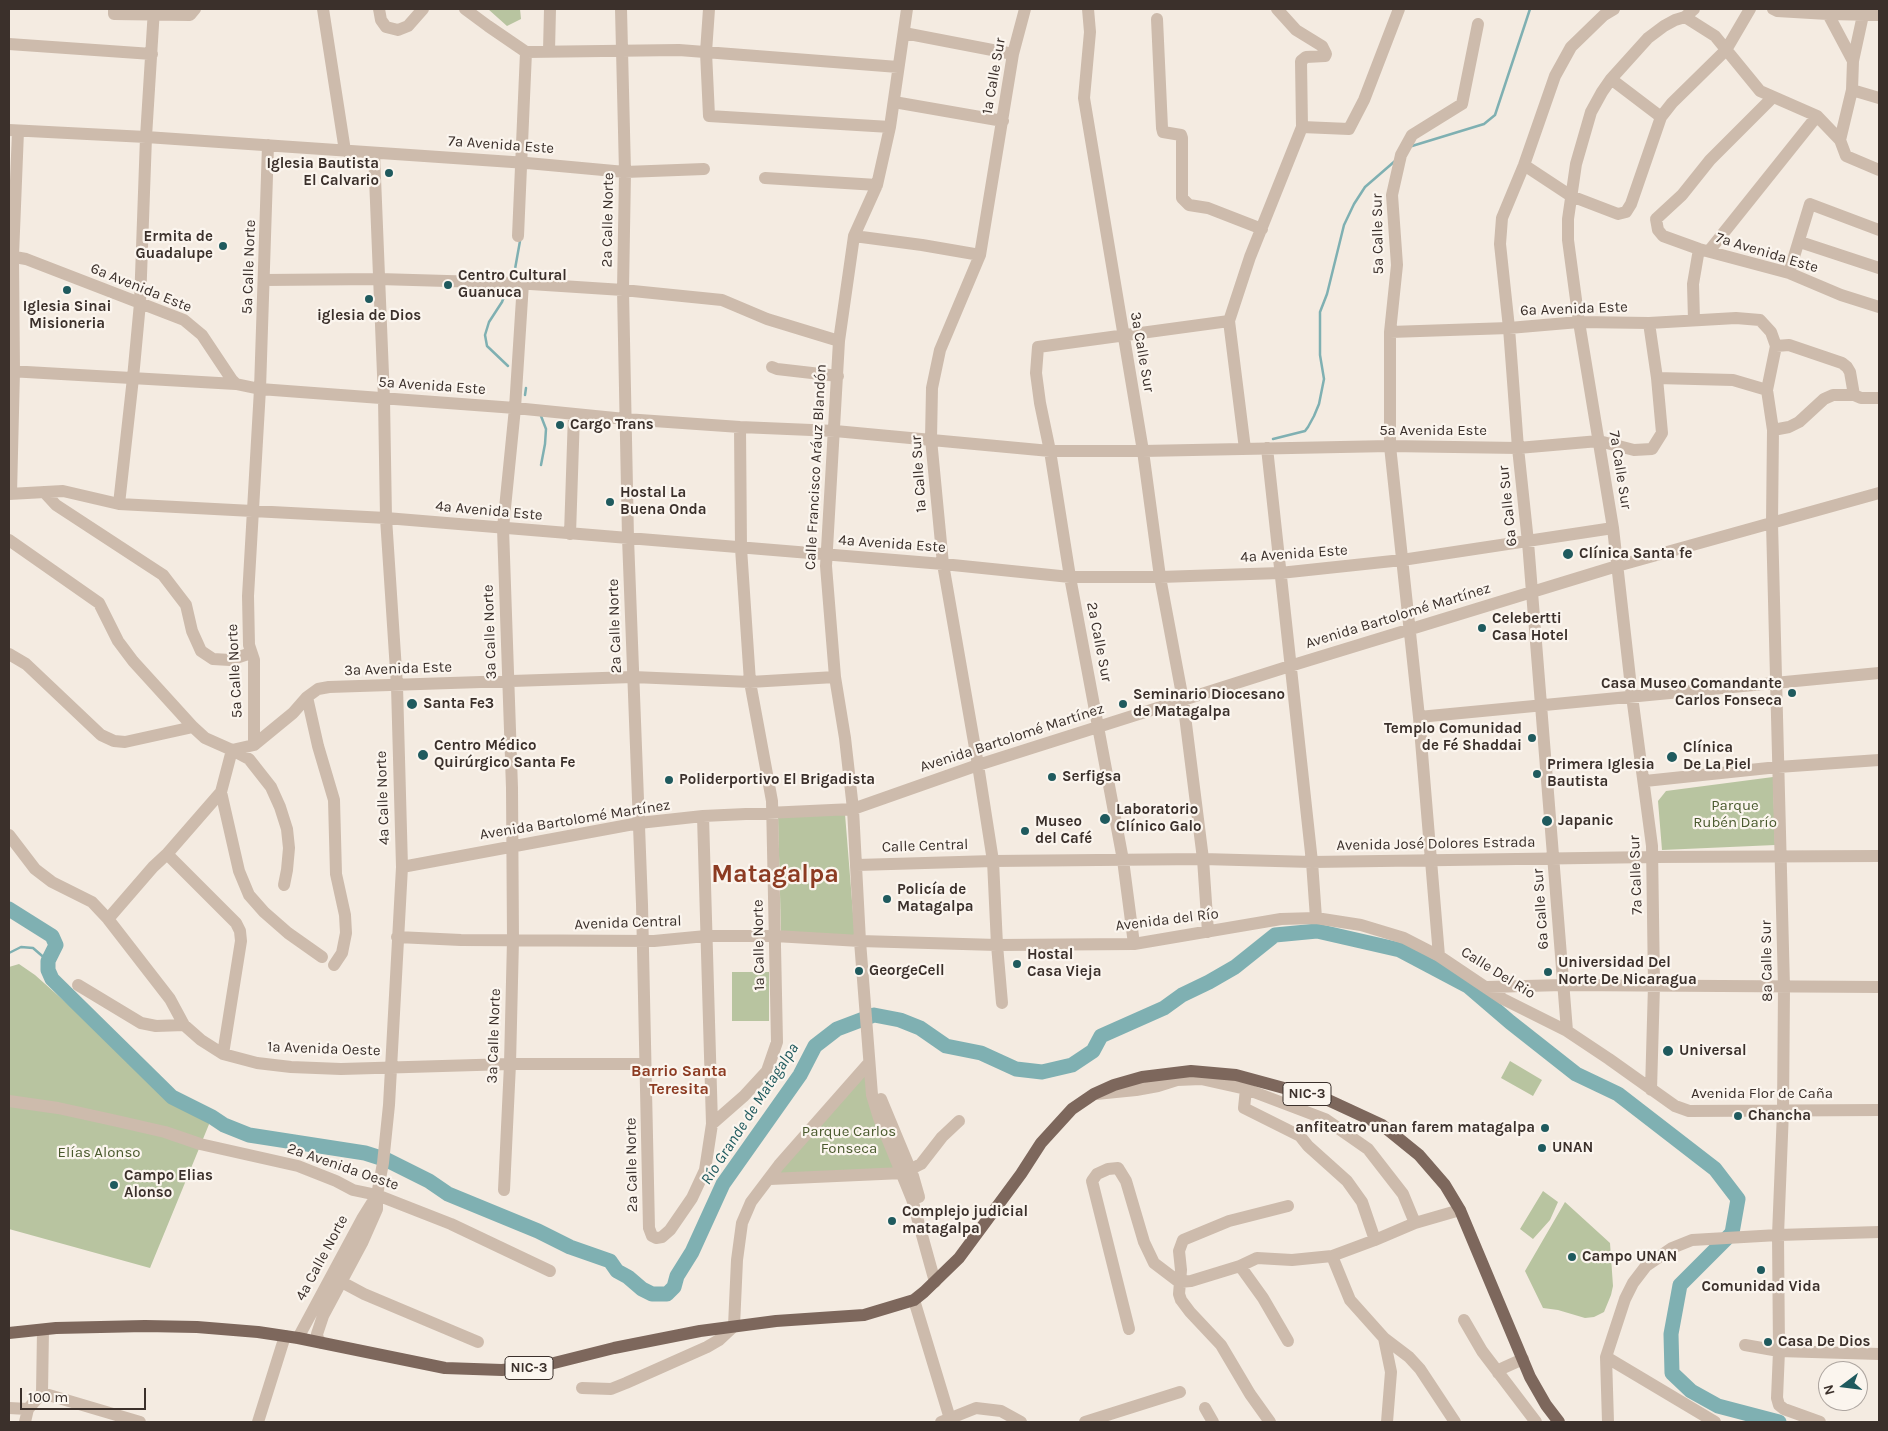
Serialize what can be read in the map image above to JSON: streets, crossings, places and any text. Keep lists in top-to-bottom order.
{
  "streets": {
    "main road": ["NIC-3"],
    "street": [
      "1a Calle Sur",
      "7a Avenida Este",
      "2a Calle Norte",
      "5a Calle Sur",
      "5a Calle Norte",
      "6a Avenida Este",
      "3a Calle Sur",
      "5a Avenida Este",
      "Calle Francisco Aráuz Blandón",
      "7a Calle Sur",
      "6a Calle Sur",
      "4a Avenida Este",
      "Avenida Bartolomé Martínez",
      "3a Calle Norte",
      "2a Calle Sur",
      "3a Avenida Este",
      "4a Calle Norte",
      "Avenida José Dolores Estrada",
      "Calle Central",
      "Avenida del Río",
      "Avenida Central",
      "1a Calle Norte",
      "8a Calle Sur",
      "Calle Del Rio",
      "1a Avenida Oeste",
      "Avenida Flor de Caña",
      "2a Avenida Oeste"
    ]
  },
  "crossings": [
    ["1a Calle Sur", "5a Avenida Este"],
    ["1a Calle Sur", "4a Avenida Este"],
    ["1a Calle Sur", "Avenida Bartolomé Martínez"],
    ["1a Calle Sur", "Avenida José Dolores Estrada"],
    ["1a Calle Sur", "Calle Central"],
    ["1a Calle Sur", "Avenida del Río"],
    ["7a Avenida Este", "2a Calle Norte"],
    ["7a Avenida Este", "5a Calle Norte"],
    ["7a Avenida Este", "4a Calle Norte"],
    ["2a Calle Norte", "5a Avenida Este"],
    ["2a Calle Norte", "4a Avenida Este"],
    ["2a Calle Norte", "Avenida Bartolomé Martínez"],
    ["2a Calle Norte", "3a Avenida Este"],
    ["2a Calle Norte", "Avenida Central"],
    ["2a Calle Norte", "1a Calle Norte"],
    ["2a Calle Norte", "1a Avenida Oeste"],
    ["5a Calle Sur", "6a Avenida Este"],
    ["5a Calle Sur", "5a Avenida Este"],
    ["5a Calle Sur", "4a Avenida Este"],
    ["5a Calle Sur", "Avenida Bartolomé Martínez"],
    ["5a Calle Sur", "Avenida José Dolores Estrada"],
    ["5a Calle Sur", "Avenida del Río"],
    ["5a Calle Sur", "Calle Del Rio"],
    ["5a Calle Norte", "5a Avenida Este"],
    ["5a Calle Norte", "4a Avenida Este"],
    ["5a Calle Norte", "3a Avenida Este"],
    ["6a Avenida Este", "5a Avenida Este"],
    ["6a Avenida Este", "7a Calle Sur"],
    ["6a Avenida Este", "6a Calle Sur"],
    ["3a Calle Sur", "5a Avenida Este"],
    ["3a Calle Sur", "4a Avenida Este"],
    ["3a Calle Sur", "Avenida Bartolomé Martínez"],
    ["3a Calle Sur", "2a Calle Sur"],
    ["3a Calle Sur", "Avenida José Dolores Estrada"],
    ["3a Calle Sur", "Avenida del Río"],
    ["5a Avenida Este", "Calle Francisco Aráuz Blandón"],
    ["5a Avenida Este", "7a Calle Sur"],
    ["5a Avenida Este", "6a Calle Sur"],
    ["5a Avenida Este", "3a Calle Norte"],
    ["5a Avenida Este", "2a Calle Sur"],
    ["5a Avenida Este", "4a Calle Norte"],
    ["5a Avenida Este", "1a Calle Norte"],
    ["Calle Francisco Aráuz Blandón", "4a Avenida Este"],
    ["Calle Francisco Aráuz Blandón", "Avenida Bartolomé Martínez"],
    ["Calle Francisco Aráuz Blandón", "3a Avenida Este"],
    ["Calle Francisco Aráuz Blandón", "Calle Central"],
    ["Calle Francisco Aráuz Blandón", "Avenida del Río"],
    ["Calle Francisco Aráuz Blandón", "Avenida Central"],
    ["7a Calle Sur", "Avenida Bartolomé Martínez"],
    ["7a Calle Sur", "Avenida José Dolores Estrada"],
    ["7a Calle Sur", "Avenida Flor de Caña"],
    ["6a Calle Sur", "4a Avenida Este"],
    ["6a Calle Sur", "Avenida Bartolomé Martínez"],
    ["6a Calle Sur", "Avenida José Dolores Estrada"],
    ["6a Calle Sur", "Calle Del Rio"],
    ["4a Avenida Este", "3a Calle Norte"],
    ["4a Avenida Este", "2a Calle Sur"],
    ["4a Avenida Este", "4a Calle Norte"],
    ["4a Avenida Este", "1a Calle Norte"],
    ["Avenida Bartolomé Martínez", "3a Calle Norte"],
    ["Avenida Bartolomé Martínez", "2a Calle Sur"],
    ["Avenida Bartolomé Martínez", "4a Calle Norte"],
    ["Avenida Bartolomé Martínez", "1a Calle Norte"],
    ["Avenida Bartolomé Martínez", "8a Calle Sur"],
    ["3a Calle Norte", "3a Avenida Este"],
    ["3a Calle Norte", "Avenida Central"],
    ["3a Calle Norte", "1a Avenida Oeste"],
    ["2a Calle Sur", "Avenida José Dolores Estrada"],
    ["2a Calle Sur", "Avenida del Río"],
    ["3a Avenida Este", "4a Calle Norte"],
    ["3a Avenida Este", "1a Calle Norte"],
    ["4a Calle Norte", "Avenida Central"],
    ["4a Calle Norte", "1a Avenida Oeste"],
    ["4a Calle Norte", "NIC-3"],
    ["4a Calle Norte", "2a Avenida Oeste"],
    ["Avenida José Dolores Estrada", "Calle Central"],
    ["Avenida José Dolores Estrada", "8a Calle Sur"],
    ["Avenida del Río", "Avenida Central"],
    ["Avenida del Río", "Calle Del Rio"],
    ["Avenida Central", "1a Calle Norte"],
    ["8a Calle Sur", "Avenida Flor de Caña"]
  ],
  "districts": ["Matagalpa", "Barrio Santa Teresita"],
  "water": ["Río Grande de Matagalpa"],
  "parks": ["Parque Rubén Darío", "Parque Carlos Fonseca", "Elías Alonso"],
  "places": [
    "Iglesia Bautista El Calvario",
    "Ermita de Guadalupe",
    "Centro Cultural Guanuca",
    "Iglesia Sinai Misioneria",
    "iglesia de Dios",
    "Cargo Trans",
    "Hostal La Buena Onda",
    "Clínica Santa fe",
    "Celebertti Casa Hotel",
    "Casa Museo Comandante Carlos Fonseca",
    "Santa Fe3",
    "Seminario Diocesano de Matagalpa",
    "Templo Comunidad de Fé Shaddai",
    "Centro Médico Quirúrgico Santa Fe",
    "Clínica De La Piel",
    "Primera Iglesia Bautista",
    "Serfigsa",
    "Poliderportivo El Brigadista",
    "Laboratorio Clínico Galo",
    "Japanic",
    "Museo del Café",
    "Policía de Matagalpa",
    "Hostal Casa Vieja",
    "GeorgeCell",
    "Universidad Del Norte De Nicaragua",
    "Universal",
    "Chancha",
    "anfiteatro unan farem matagalpa",
    "UNAN",
    "Campo Elias Alonso",
    "Complejo judicial matagalpa",
    "Campo UNAN",
    "Comunidad Vida",
    "Casa De Dios"
  ],
  "scale_bar": "100 m",
  "north": "left"
}
